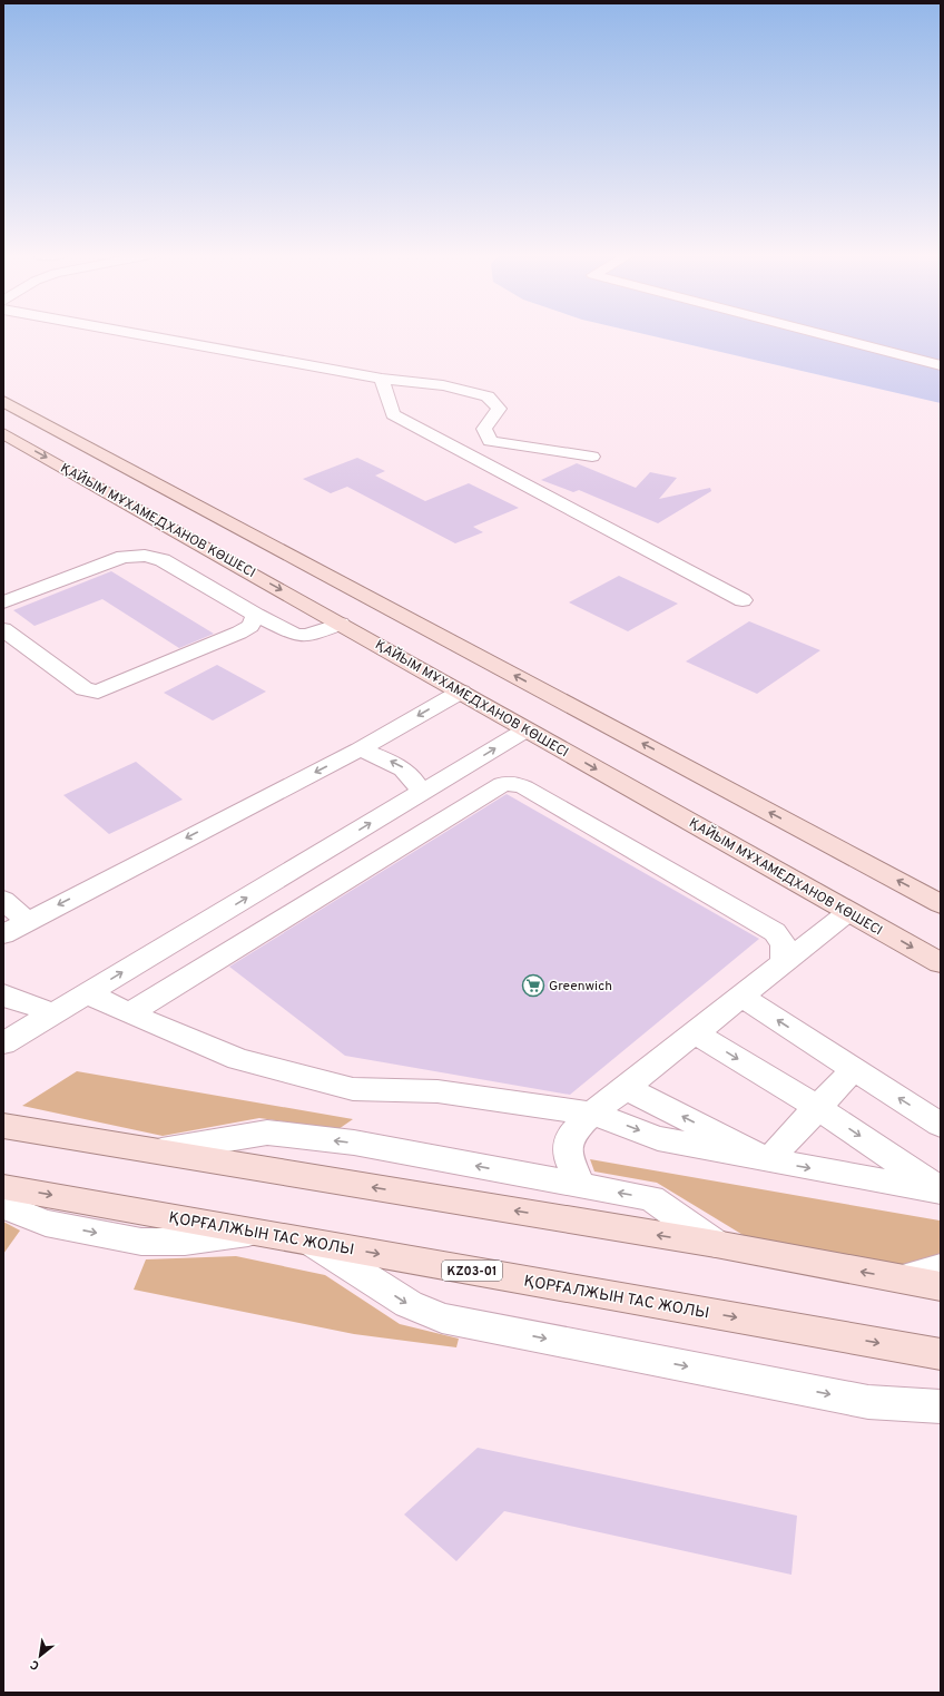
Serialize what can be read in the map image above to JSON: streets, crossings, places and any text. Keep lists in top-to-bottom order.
{
  "streets": {
    "main road": ["ҚАЙЫМ МҰХАМЕДХАНОВ КӨШЕСІ", "ҚОРҒАЛЖЫН ТАС ЖОЛЫ", "KZ03-01"]
  },
  "places": {
    "supermarket": ["Greenwich"]
  },
  "north": "bottom left"
}
